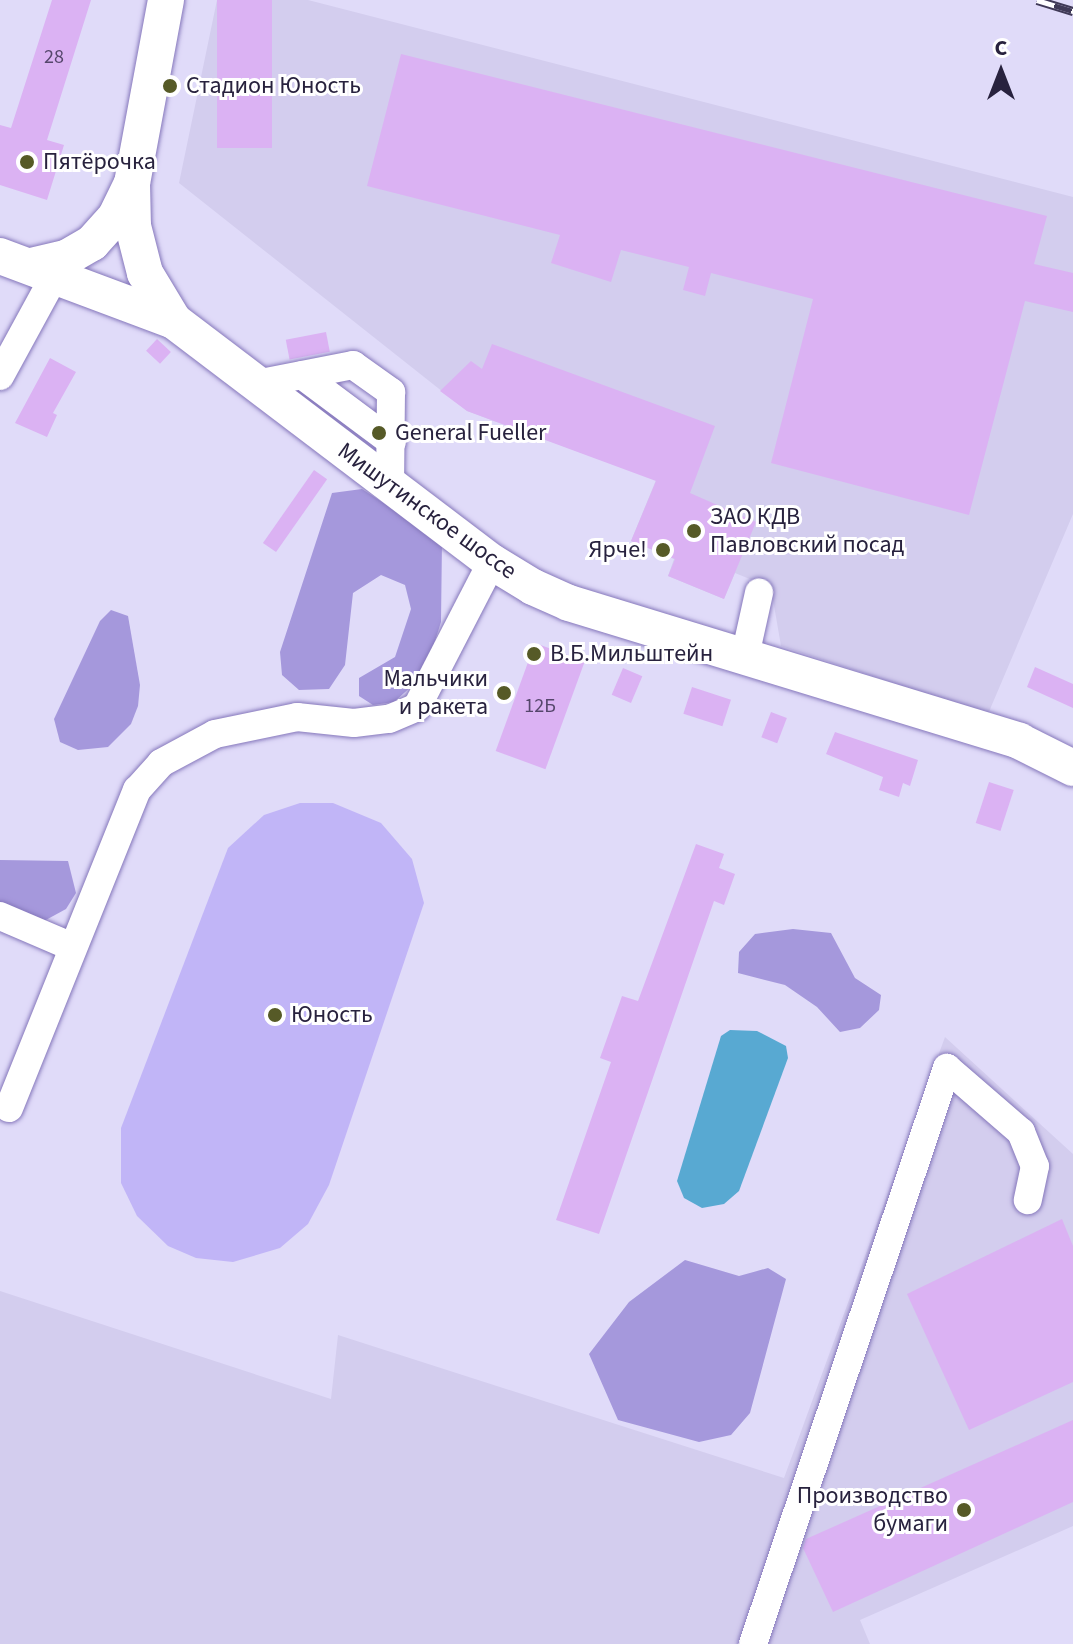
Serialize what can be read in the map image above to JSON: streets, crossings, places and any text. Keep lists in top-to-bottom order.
{
  "streets": {
    "main road": ["Мишутинское шоссе"]
  },
  "places": [
    "Стадион Юность",
    "Пятёрочка",
    "General Fueller",
    "ЗАО КДВ Павловский посад",
    "Ярче!",
    "В.Б.Мильштейн",
    "Мальчики и ракета",
    "Юность",
    "Производство бумаги"
  ],
  "house_numbers": ["28", "12Б"],
  "north": "top"
}
